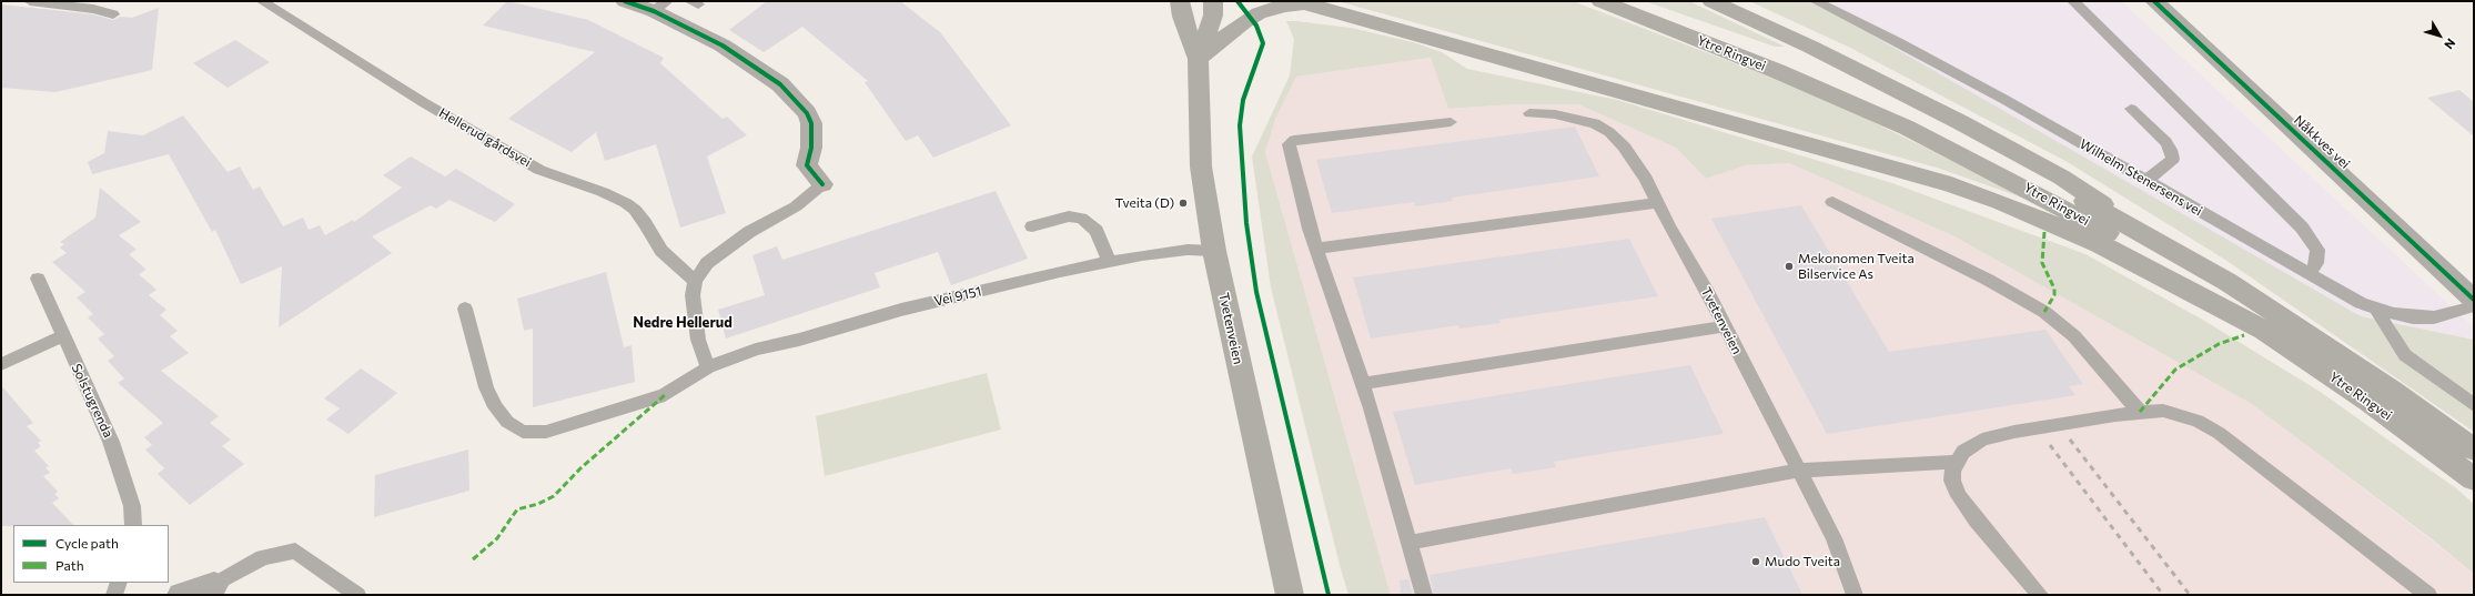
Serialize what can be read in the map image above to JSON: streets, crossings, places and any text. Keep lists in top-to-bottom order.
{
  "streets": {
    "main road": ["Ytre Ringvei", "Tvetenveien"],
    "street": ["Nåkkves vei"],
    "lane": [
      "Hellerud gårdsvei",
      "Wilhelm Stenersens vei",
      "Vei 9151",
      "Solstugrenda"
    ]
  },
  "crossings": [
    ["Vei 9151", "Tvetenveien"]
  ],
  "districts": ["Nedre Hellerud"],
  "places": ["Tveita (D)", "Mekonomen Tveita Bilservice As", "Mudo Tveita"],
  "legend": ["Cycle path", "Path"],
  "north": "bottom right"
}
